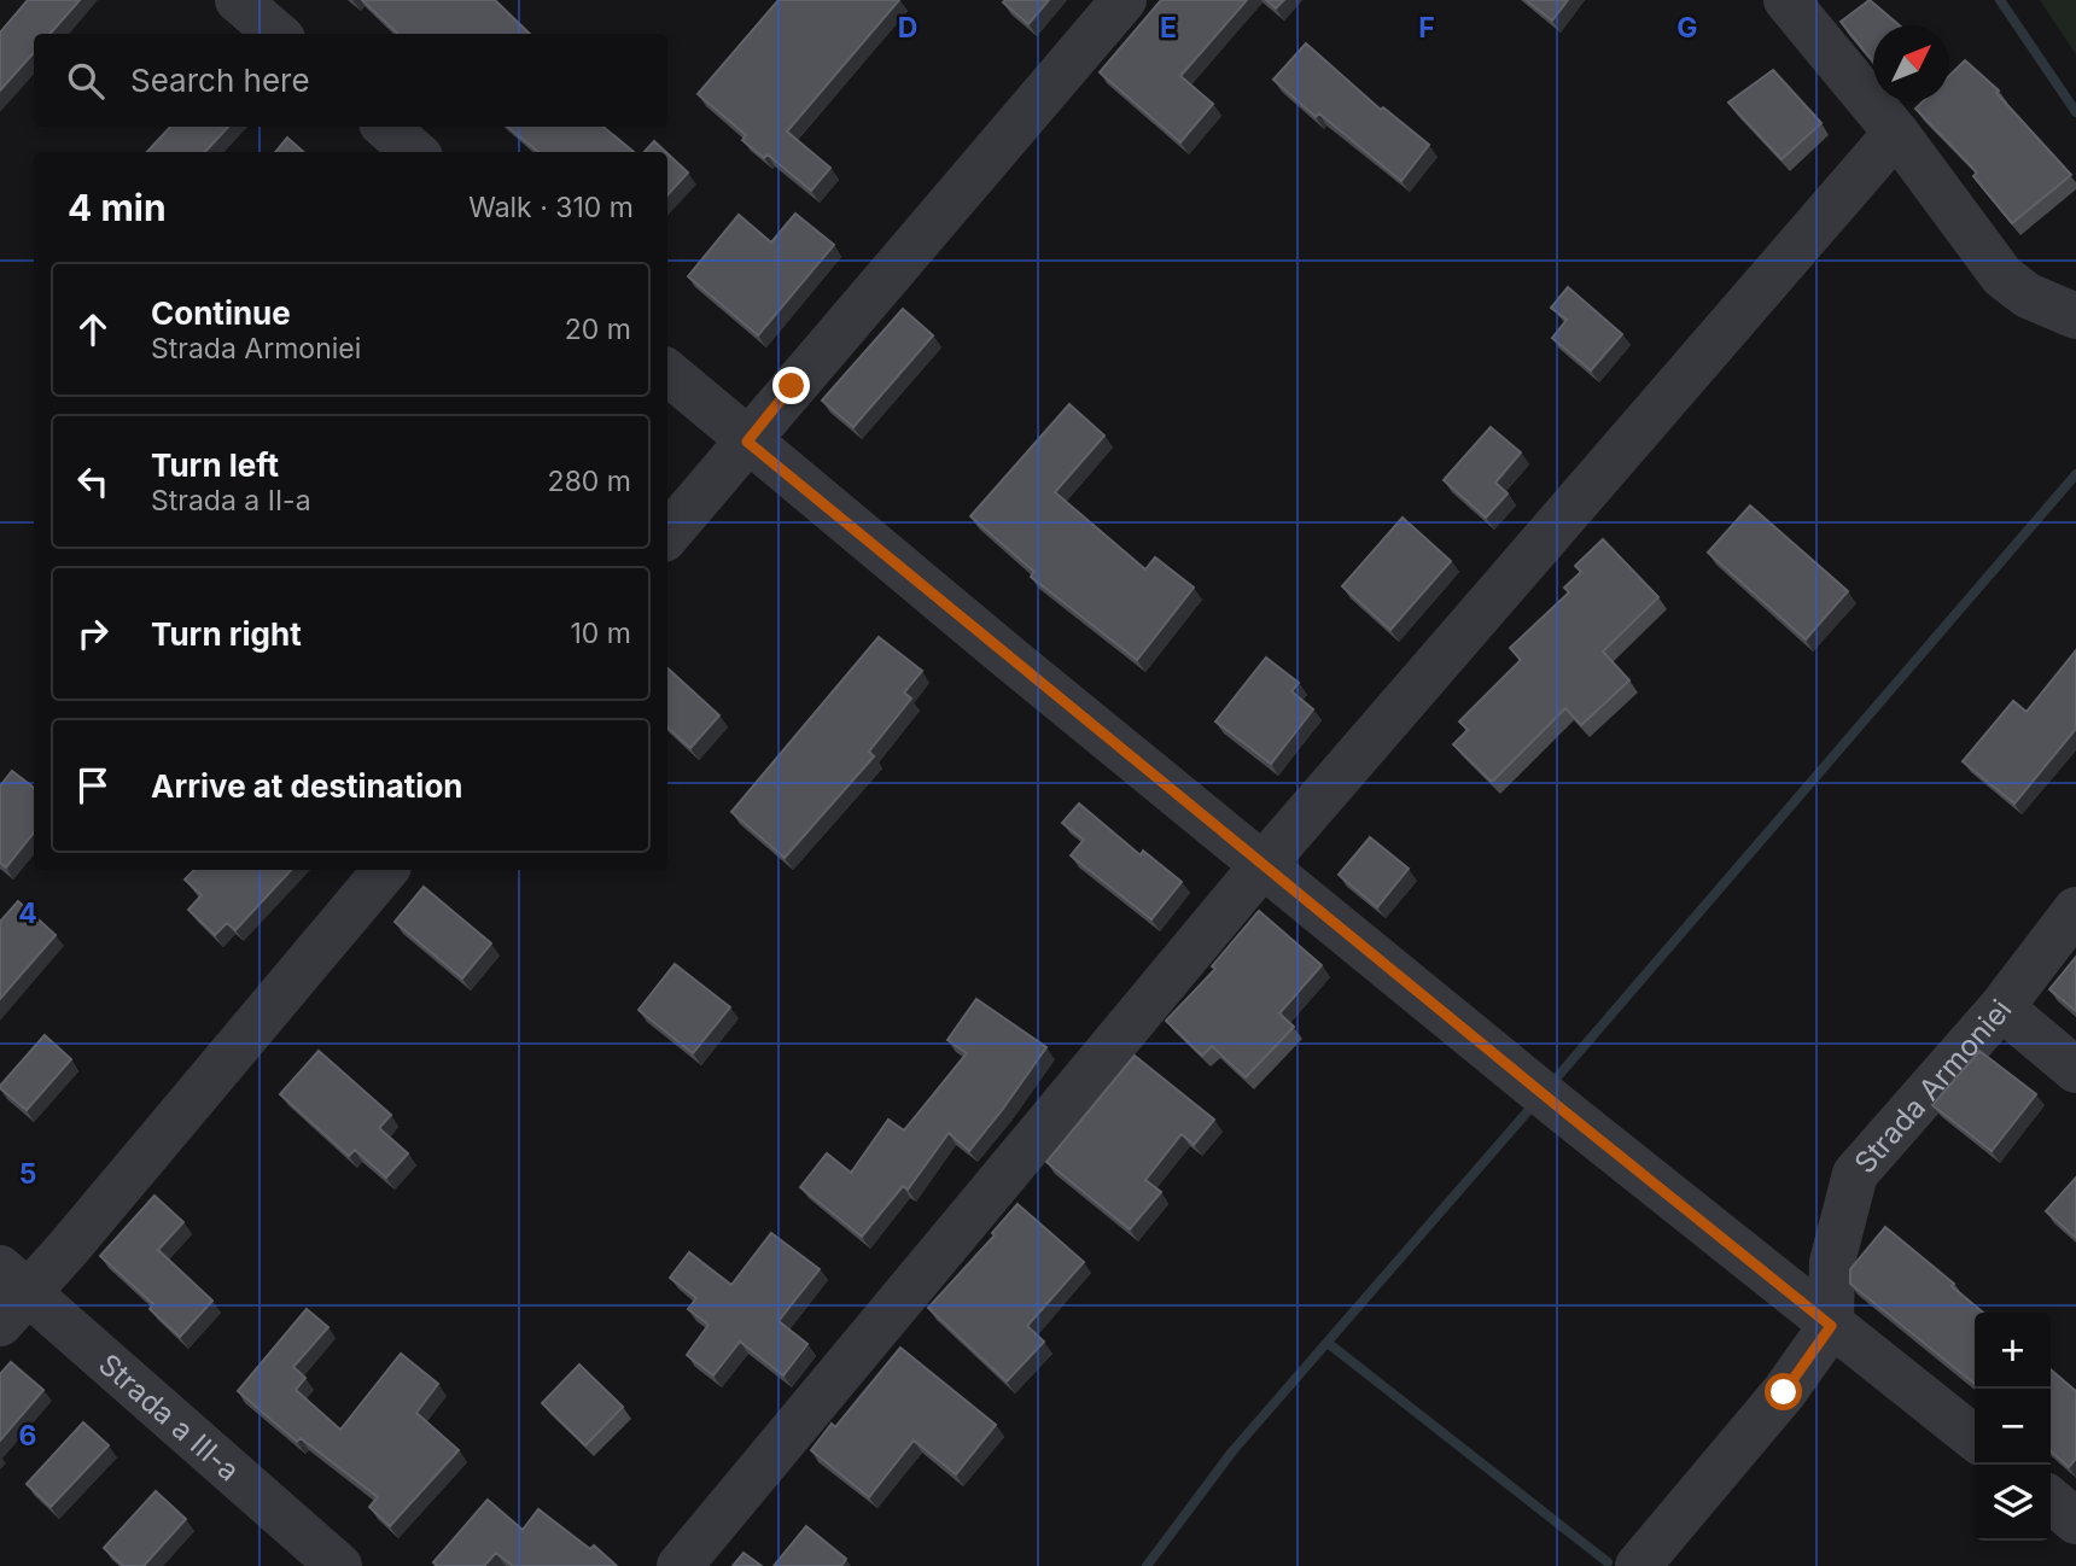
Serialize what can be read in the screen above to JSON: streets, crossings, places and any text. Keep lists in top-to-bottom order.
{
  "streets": {
    "street": ["Strada Armoniei", "Strada a III-a"]
  },
  "north": "top right",
  "page": {
    "search": "Search here",
    "heading": ["4 min", "Walk · 310 m"],
    "list": [
      ["Continue", "Strada Armoniei", "20 m"],
      ["Turn left", "Strada a II-a", "280 m"],
      ["Turn right", "10 m"],
      "Arrive at destination"
    ],
    "map_buttons": ["+", "−"]
  },
  "grid": {
    "columns": [
      "D",
      "E",
      "F",
      "G"
    ],
    "rows": ["4", "5", "6"]
  }
}
